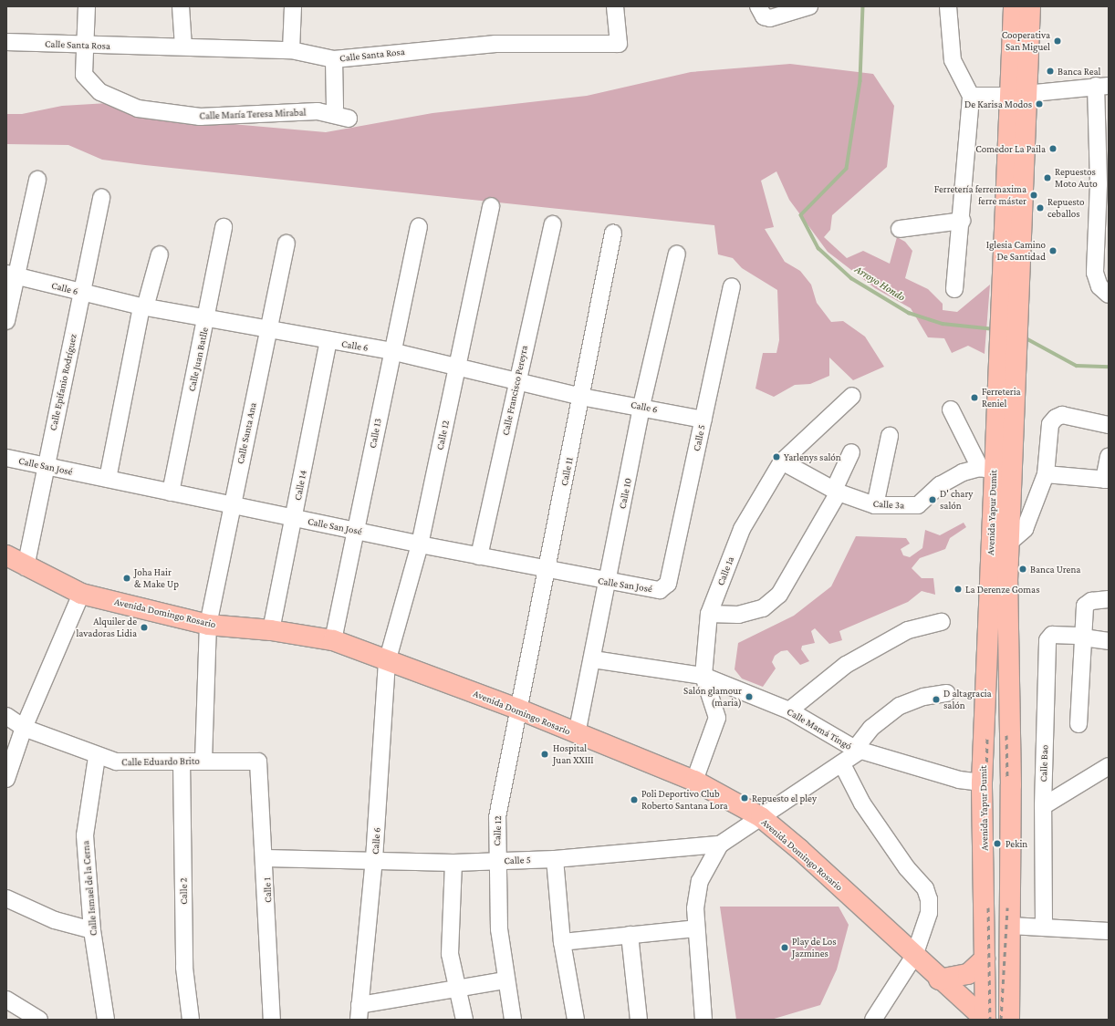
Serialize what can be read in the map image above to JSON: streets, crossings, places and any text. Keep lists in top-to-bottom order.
{
  "streets": {
    "main road": ["Avenida Yapur Dumit", "Avenida Domingo Rosario"],
    "street": [
      "Calle Santa Rosa",
      "Calle María Teresa Mirabal",
      "Calle 6",
      "Calle Juan Batlle",
      "Calle Epifanio Rodríguez",
      "Calle Francisco Pereyra",
      "Calle Santa Ana",
      "Calle 13",
      "Calle 12",
      "Calle 5",
      "Calle San José",
      "Calle 11",
      "Calle 14",
      "Calle 10",
      "Calle 3a",
      "Calle 1a",
      "Calle Mamá Tingó",
      "Calle Eduardo Brito",
      "Calle Bao",
      "Calle Ismael de la Cerna",
      "Calle 1",
      "Calle 2"
    ]
  },
  "crossings": [
    ["Calle Santa Rosa", "Calle María Teresa Mirabal"],
    ["Calle 6", "Calle Juan Batlle"],
    ["Calle 6", "Calle Epifanio Rodríguez"],
    ["Calle 6", "Calle Francisco Pereyra"],
    ["Calle 6", "Calle Santa Ana"],
    ["Calle 6", "Calle 13"],
    ["Calle 6", "Calle 12"],
    ["Calle 6", "Calle 5"],
    ["Calle 6", "Calle 11"],
    ["Calle 6", "Calle 14"],
    ["Calle 6", "Calle 10"],
    ["Calle 6", "Avenida Domingo Rosario"],
    ["Calle Juan Batlle", "Calle San José"],
    ["Calle Epifanio Rodríguez", "Calle San José"],
    ["Calle Epifanio Rodríguez", "Avenida Domingo Rosario"],
    ["Calle Francisco Pereyra", "Calle San José"],
    ["Calle Santa Ana", "Calle San José"],
    ["Calle Santa Ana", "Avenida Domingo Rosario"],
    ["Calle Santa Ana", "Calle Eduardo Brito"],
    ["Calle 13", "Calle San José"],
    ["Calle 13", "Avenida Domingo Rosario"],
    ["Calle 12", "Calle 5"],
    ["Calle 12", "Calle San José"],
    ["Calle 12", "Calle 11"],
    ["Calle 12", "Avenida Domingo Rosario"],
    ["Calle 5", "Calle San José"],
    ["Calle 5", "Avenida Domingo Rosario"],
    ["Calle 5", "Calle Mamá Tingó"],
    ["Calle 5", "Calle 1"],
    ["Calle San José", "Calle 11"],
    ["Calle San José", "Calle 14"],
    ["Calle San José", "Calle 10"],
    ["Calle 11", "Avenida Domingo Rosario"],
    ["Calle 14", "Avenida Domingo Rosario"],
    ["Calle 10", "Avenida Domingo Rosario"],
    ["Calle 10", "Calle Mamá Tingó"],
    ["Calle 3a", "Avenida Yapur Dumit"],
    ["Calle 3a", "Calle 1a"],
    ["Avenida Yapur Dumit", "Avenida Domingo Rosario"],
    ["Avenida Yapur Dumit", "Calle Mamá Tingó"],
    ["Calle 1a", "Avenida Domingo Rosario"],
    ["Calle 1a", "Calle Mamá Tingó"],
    ["Calle Eduardo Brito", "Calle Ismael de la Cerna"],
    ["Calle Eduardo Brito", "Calle 1"],
    ["Calle Eduardo Brito", "Calle 2"]
  ],
  "water": ["Arroyo Hondo"],
  "places": [
    "Cooperativa San Miguel",
    "Banca Real",
    "De Karisa Modos",
    "Comedor La Paila",
    "Repuestos Moto Auto",
    "Ferretería ferremaxima ferre máster",
    "Repuesto ceballos",
    "Iglesia Camino De Santidad",
    "Ferreteria Reniel",
    "Yarlenys salón",
    "D' chary salón",
    "Banca Urena",
    "Joha Hair & Make Up",
    "La Derenze Gomas",
    "Alquiler de lavadoras Lidia",
    "Salón glamour (maria)",
    "D altagracia salón",
    "Hospital Juan XXIII",
    "Repuesto el pley",
    "Poli Deportivo Club Roberto Santana Lora",
    "Pekin",
    "Play de Los Jazmines"
  ]
}
